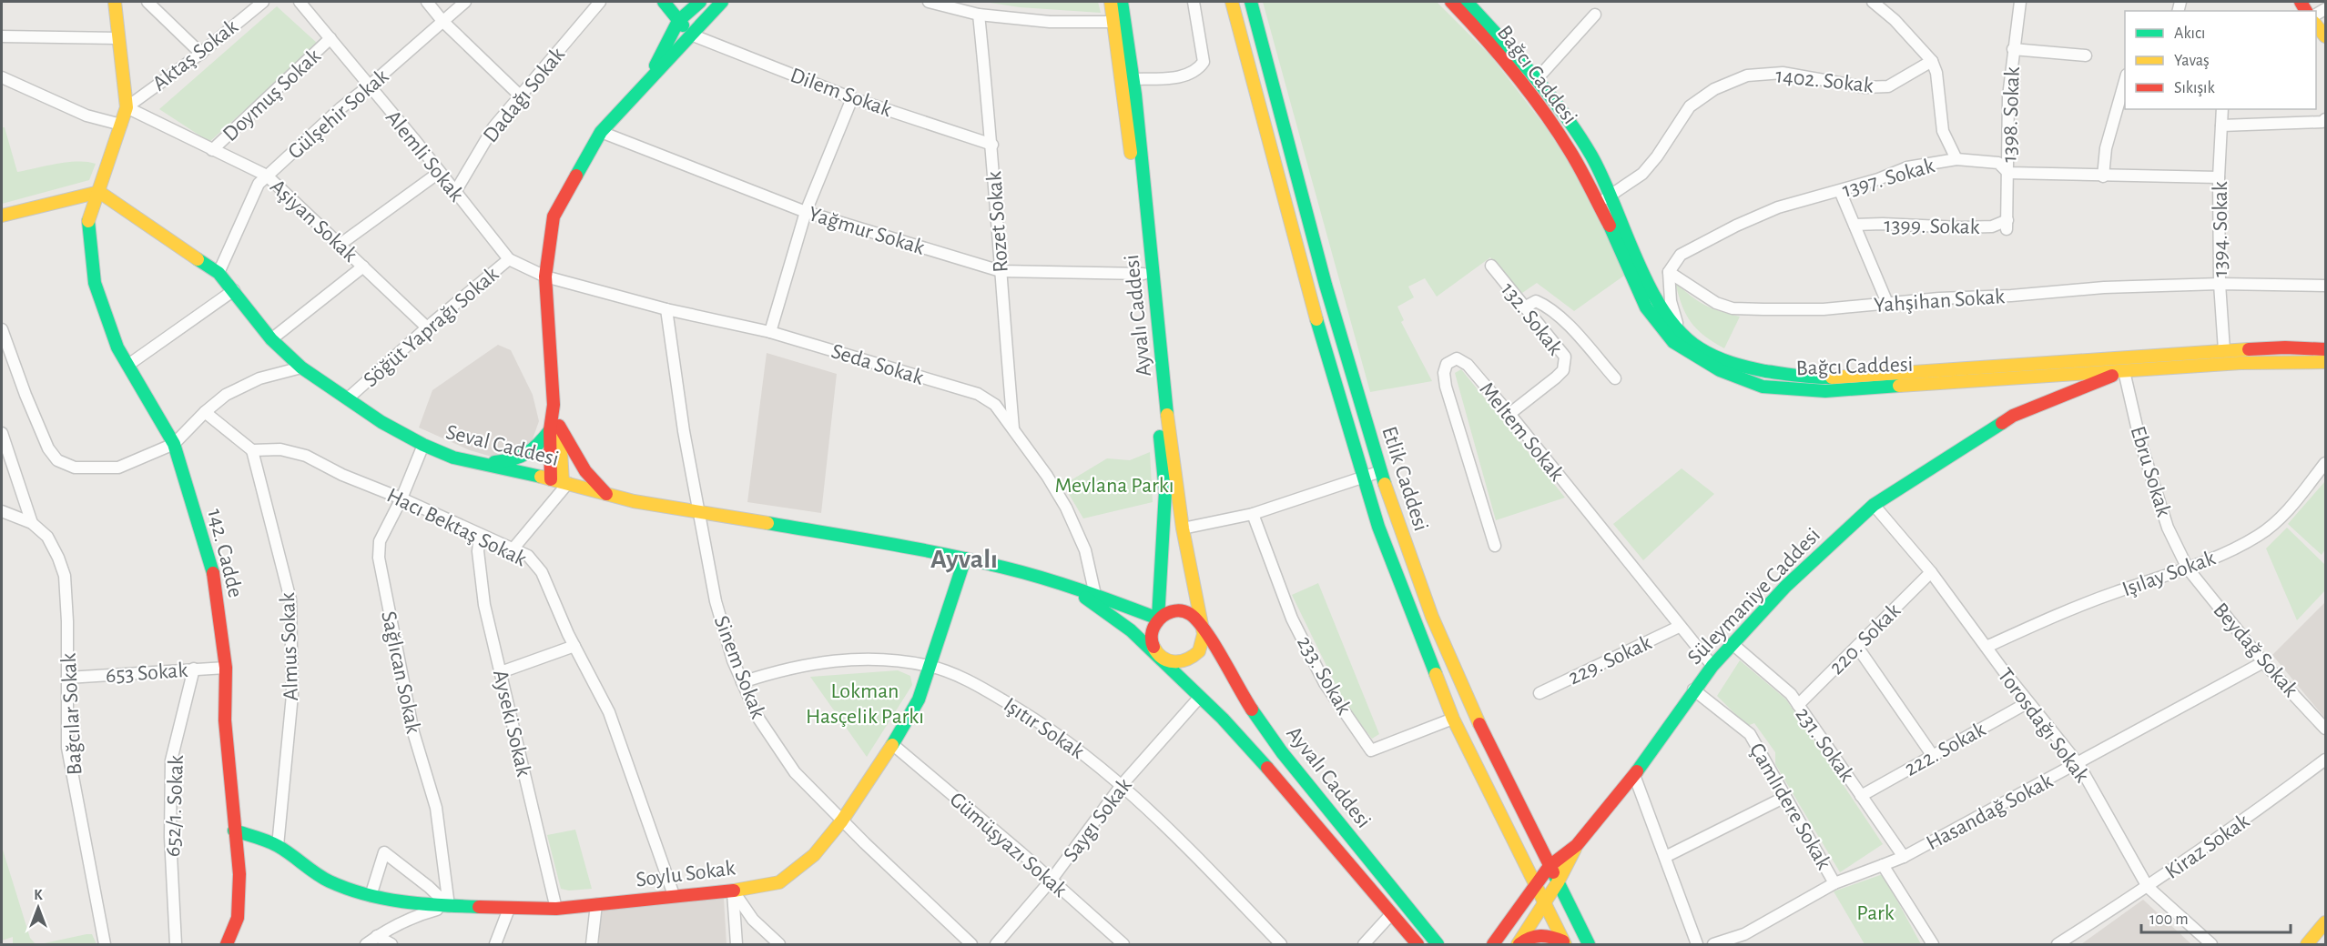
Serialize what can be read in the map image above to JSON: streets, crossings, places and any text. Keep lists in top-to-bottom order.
{
  "streets": {
    "main road": [
      "Bağcı Caddesi",
      "Ayvalı Caddesi",
      "Seval Caddesi",
      "Etlik Caddesi",
      "142. Cadde",
      "Süleymaniye Caddesi",
      "Soylu Sokak"
    ],
    "street": [
      "Aktaş Sokak",
      "1402. Sokak",
      "Dilem Sokak",
      "Doymuş Sokak",
      "Dadağı Sokak",
      "Gülşehir Sokak",
      "1398. Sokak",
      "Alemli Sokak",
      "1397. Sokak",
      "Aşiyan Sokak",
      "Rozet Sokak",
      "1399. Sokak",
      "1394. Sokak",
      "Yağmur Sokak",
      "Yahşihan Sokak",
      "132. Sokak",
      "Söğüt Yaprağı Sokak",
      "Seda Sokak",
      "Meltem Sokak",
      "Ebru Sokak",
      "Hacı Bektaş Sokak",
      "Işılay Sokak",
      "220. Sokak",
      "Almus Sokak",
      "Beydağ Sokak",
      "229. Sokak",
      "Sinem Sokak",
      "653 Sokak",
      "Sağlıcan Sokak",
      "233. Sokak",
      "Bağcılar Sokak",
      "Ayseki Sokak",
      "Torosdağı Sokak",
      "Işıtır Sokak",
      "231. Sokak",
      "222. Sokak",
      "652/1. Sokak",
      "Çamlıdere Sokak",
      "Hasandağ Sokak",
      "Saygı Sokak",
      "Gümüşyazı Sokak",
      "Kiraz Sokak"
    ]
  },
  "crossings": [
    ["Aktaş Sokak", "Aşiyan Sokak"],
    ["Aktaş Sokak", "142. Cadde"],
    ["Bağcı Caddesi", "1402. Sokak"],
    ["Bağcı Caddesi", "1394. Sokak"],
    ["Bağcı Caddesi", "Ebru Sokak"],
    ["Bağcı Caddesi", "Süleymaniye Caddesi"],
    ["Dilem Sokak", "Rozet Sokak"],
    ["Doymuş Sokak", "Alemli Sokak"],
    ["Doymuş Sokak", "Aşiyan Sokak"],
    ["Dadağı Sokak", "Alemli Sokak"],
    ["Gülşehir Sokak", "Alemli Sokak"],
    ["Gülşehir Sokak", "Aşiyan Sokak"],
    ["Gülşehir Sokak", "Seval Caddesi"],
    ["1398. Sokak", "1397. Sokak"],
    ["1398. Sokak", "1399. Sokak"],
    ["Alemli Sokak", "Söğüt Yaprağı Sokak"],
    ["1397. Sokak", "1394. Sokak"],
    ["1397. Sokak", "Yahşihan Sokak"],
    ["Aşiyan Sokak", "Söğüt Yaprağı Sokak"],
    ["Aşiyan Sokak", "142. Cadde"],
    ["Rozet Sokak", "Yağmur Sokak"],
    ["Rozet Sokak", "Seda Sokak"],
    ["1394. Sokak", "Yahşihan Sokak"],
    ["Yağmur Sokak", "Ayvalı Caddesi"],
    ["Ayvalı Caddesi", "Seval Caddesi"],
    ["Ayvalı Caddesi", "Saygı Sokak"],
    ["132. Sokak", "Meltem Sokak"],
    ["Söğüt Yaprağı Sokak", "Seda Sokak"],
    ["Söğüt Yaprağı Sokak", "Seval Caddesi"],
    ["Seda Sokak", "Seval Caddesi"],
    ["Seda Sokak", "Sinem Sokak"],
    ["Meltem Sokak", "Süleymaniye Caddesi"],
    ["Meltem Sokak", "229. Sokak"],
    ["Seval Caddesi", "142. Cadde"],
    ["Seval Caddesi", "Sinem Sokak"],
    ["Seval Caddesi", "Sağlıcan Sokak"],
    ["Seval Caddesi", "Soylu Sokak"],
    ["Ebru Sokak", "Işılay Sokak"],
    ["Ebru Sokak", "Süleymaniye Caddesi"],
    ["Ebru Sokak", "Beydağ Sokak"],
    ["Etlik Caddesi", "Süleymaniye Caddesi"],
    ["Etlik Caddesi", "233. Sokak"],
    ["Hacı Bektaş Sokak", "Almus Sokak"],
    ["Hacı Bektaş Sokak", "Sağlıcan Sokak"],
    ["Hacı Bektaş Sokak", "Ayseki Sokak"],
    ["Hacı Bektaş Sokak", "Soylu Sokak"],
    ["142. Cadde", "653 Sokak"],
    ["142. Cadde", "Soylu Sokak"],
    ["Işılay Sokak", "Beydağ Sokak"],
    ["Işılay Sokak", "Torosdağı Sokak"],
    ["Süleymaniye Caddesi", "Torosdağı Sokak"],
    ["Süleymaniye Caddesi", "231. Sokak"],
    ["Süleymaniye Caddesi", "Çamlıdere Sokak"],
    ["220. Sokak", "Torosdağı Sokak"],
    ["220. Sokak", "231. Sokak"],
    ["Almus Sokak", "Soylu Sokak"],
    ["Beydağ Sokak", "Hasandağ Sokak"],
    ["Sinem Sokak", "Işıtır Sokak"],
    ["Sinem Sokak", "Soylu Sokak"],
    ["653 Sokak", "Bağcılar Sokak"],
    ["653 Sokak", "652/1. Sokak"],
    ["Sağlıcan Sokak", "Soylu Sokak"],
    ["Ayseki Sokak", "Soylu Sokak"],
    ["Torosdağı Sokak", "222. Sokak"],
    ["Torosdağı Sokak", "Hasandağ Sokak"],
    ["Torosdağı Sokak", "Kiraz Sokak"],
    ["Işıtır Sokak", "Saygı Sokak"],
    ["Işıtır Sokak", "Soylu Sokak"],
    ["231. Sokak", "222. Sokak"],
    ["231. Sokak", "Hasandağ Sokak"],
    ["Çamlıdere Sokak", "Hasandağ Sokak"],
    ["Saygı Sokak", "Gümüşyazı Sokak"],
    ["Gümüşyazı Sokak", "Soylu Sokak"]
  ],
  "districts": ["Ayvalı"],
  "parks": ["Mevlana Parkı", "Lokman Hasçelik Parkı", "Park"],
  "legend": ["Akıcı", "Yavaş", "Sıkışık"],
  "scale_bar": "100 m",
  "north": "top"
}
